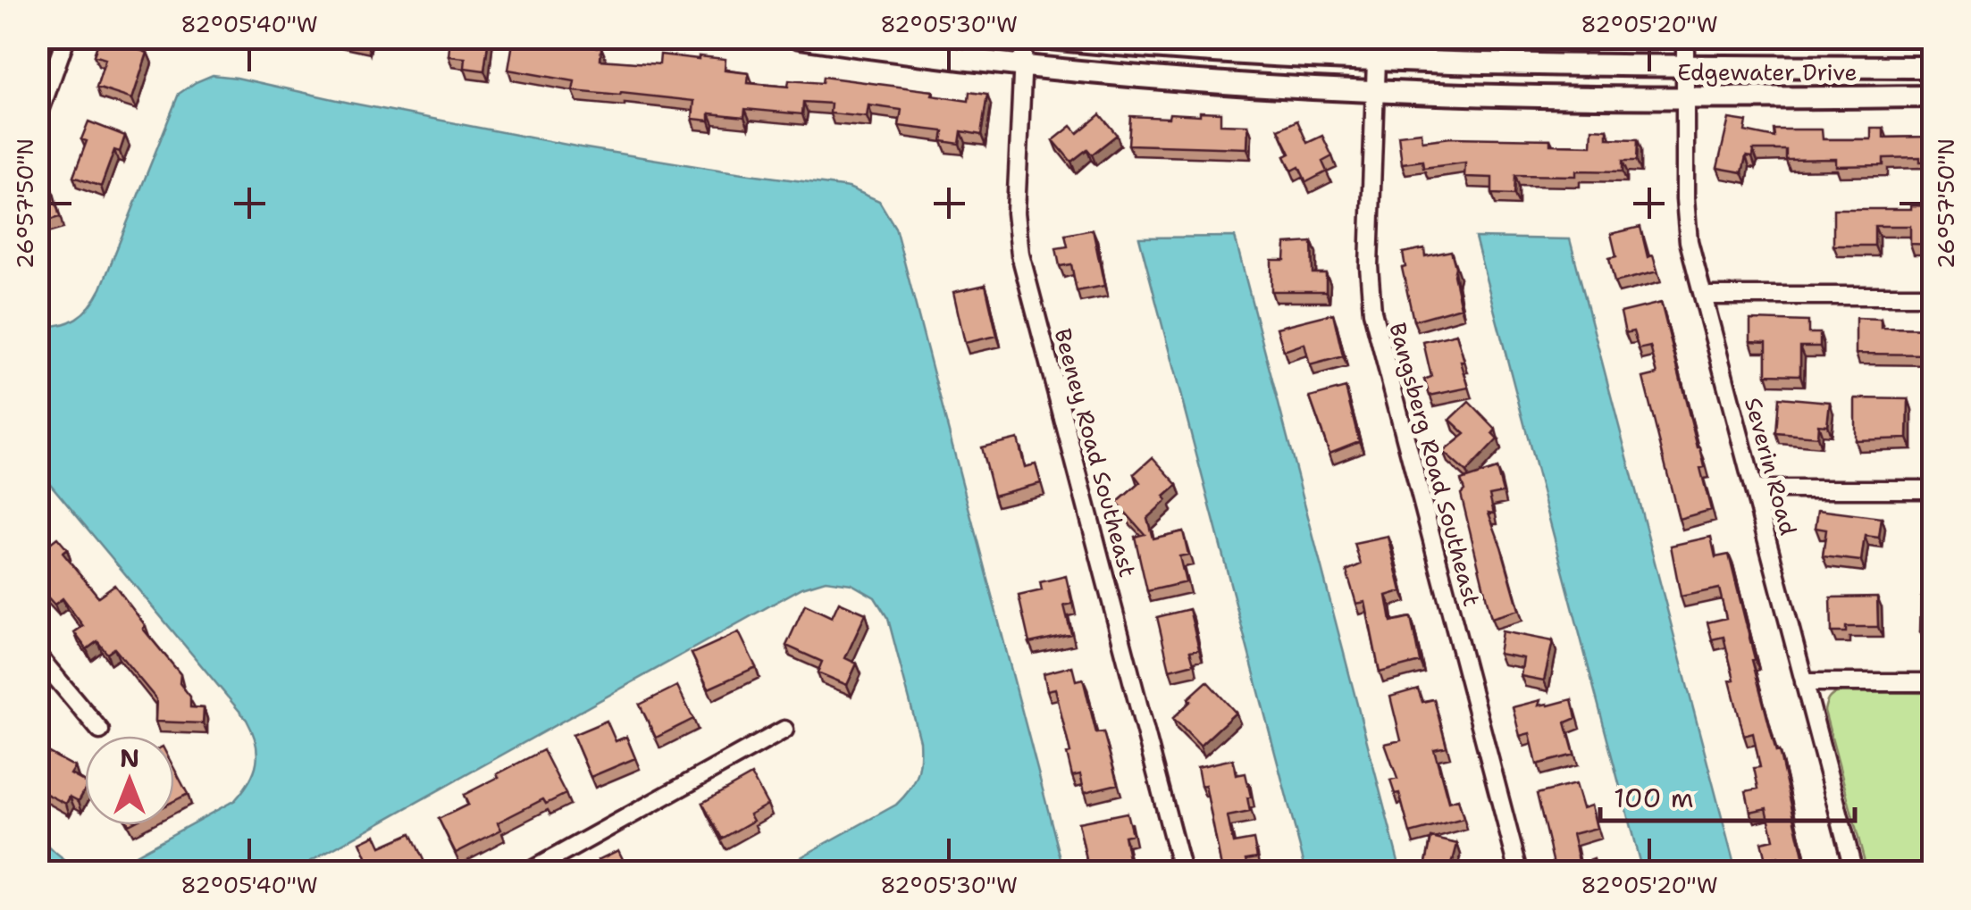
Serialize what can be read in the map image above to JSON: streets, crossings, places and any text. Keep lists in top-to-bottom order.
{
  "streets": {
    "street": [
      "Edgewater Drive",
      "Beeney Road Southeast",
      "Bangsberg Road Southeast",
      "Severin Road"
    ]
  },
  "crossings": [
    ["Edgewater Drive", "Beeney Road Southeast"],
    ["Edgewater Drive", "Bangsberg Road Southeast"],
    ["Edgewater Drive", "Severin Road"]
  ],
  "scale_bar": "100 m",
  "north": "top",
  "coordinates": [
    "82°05'40\"W",
    "82°05'30\"W",
    "82°05'20\"W",
    "26°57'50\"N"
  ]
}
